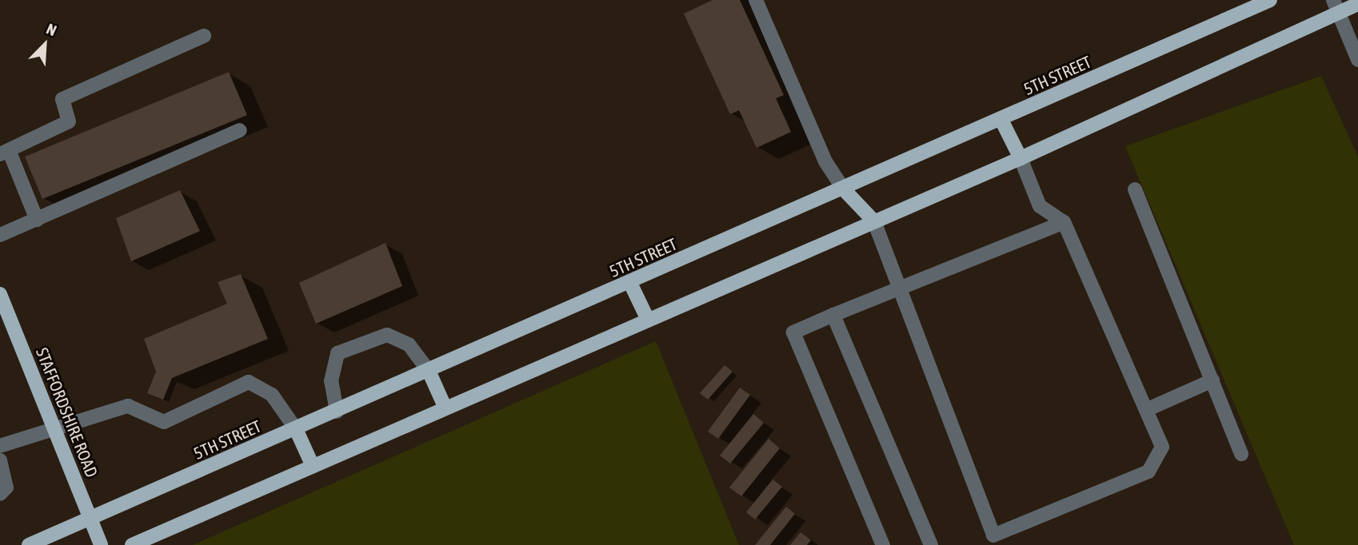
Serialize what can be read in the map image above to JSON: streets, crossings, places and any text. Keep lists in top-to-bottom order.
{
  "streets": {
    "main road": ["5TH STREET", "STAFFORDSHIRE ROAD"]
  },
  "crossings": [
    ["5TH STREET", "STAFFORDSHIRE ROAD"]
  ],
  "north": "top right"
}
